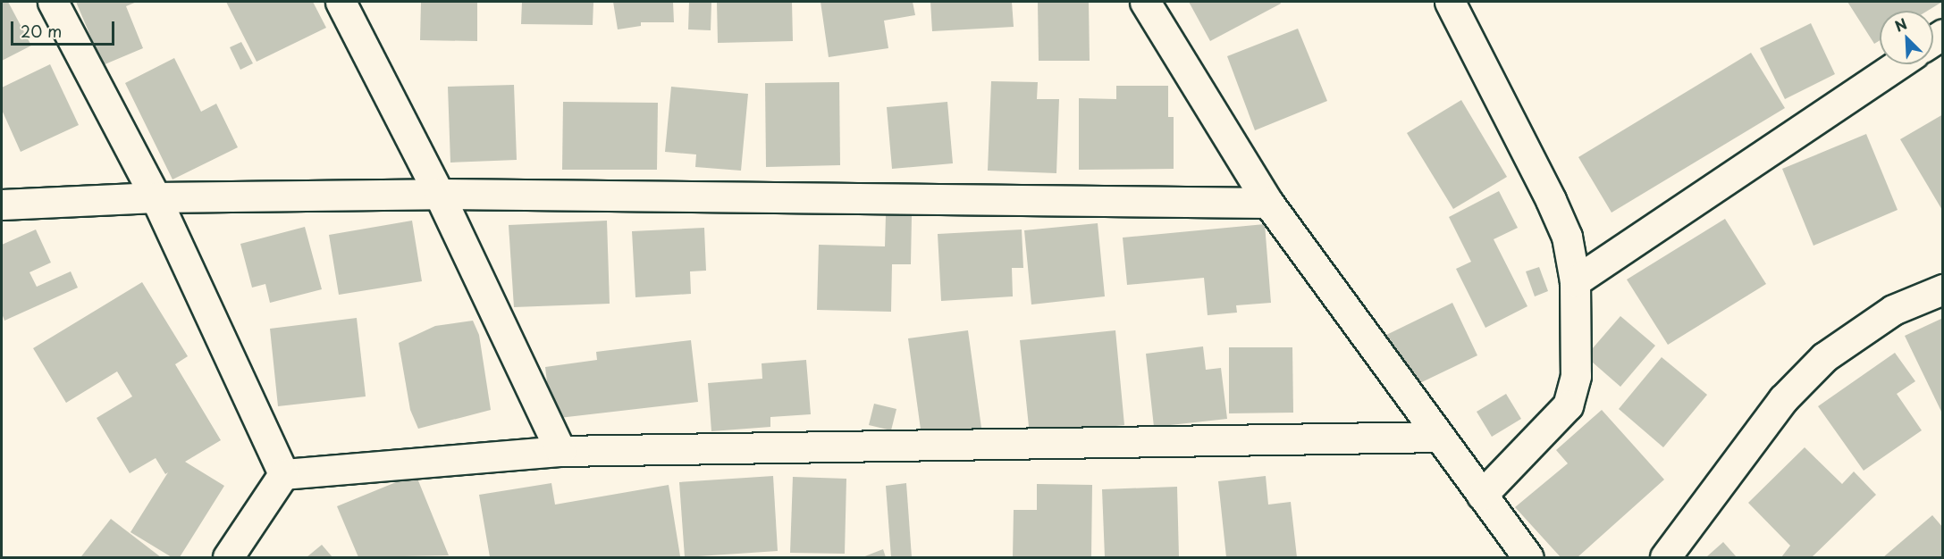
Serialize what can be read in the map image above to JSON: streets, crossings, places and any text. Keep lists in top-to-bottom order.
{
  "scale_bar": "20 m",
  "north": "top left"
}
